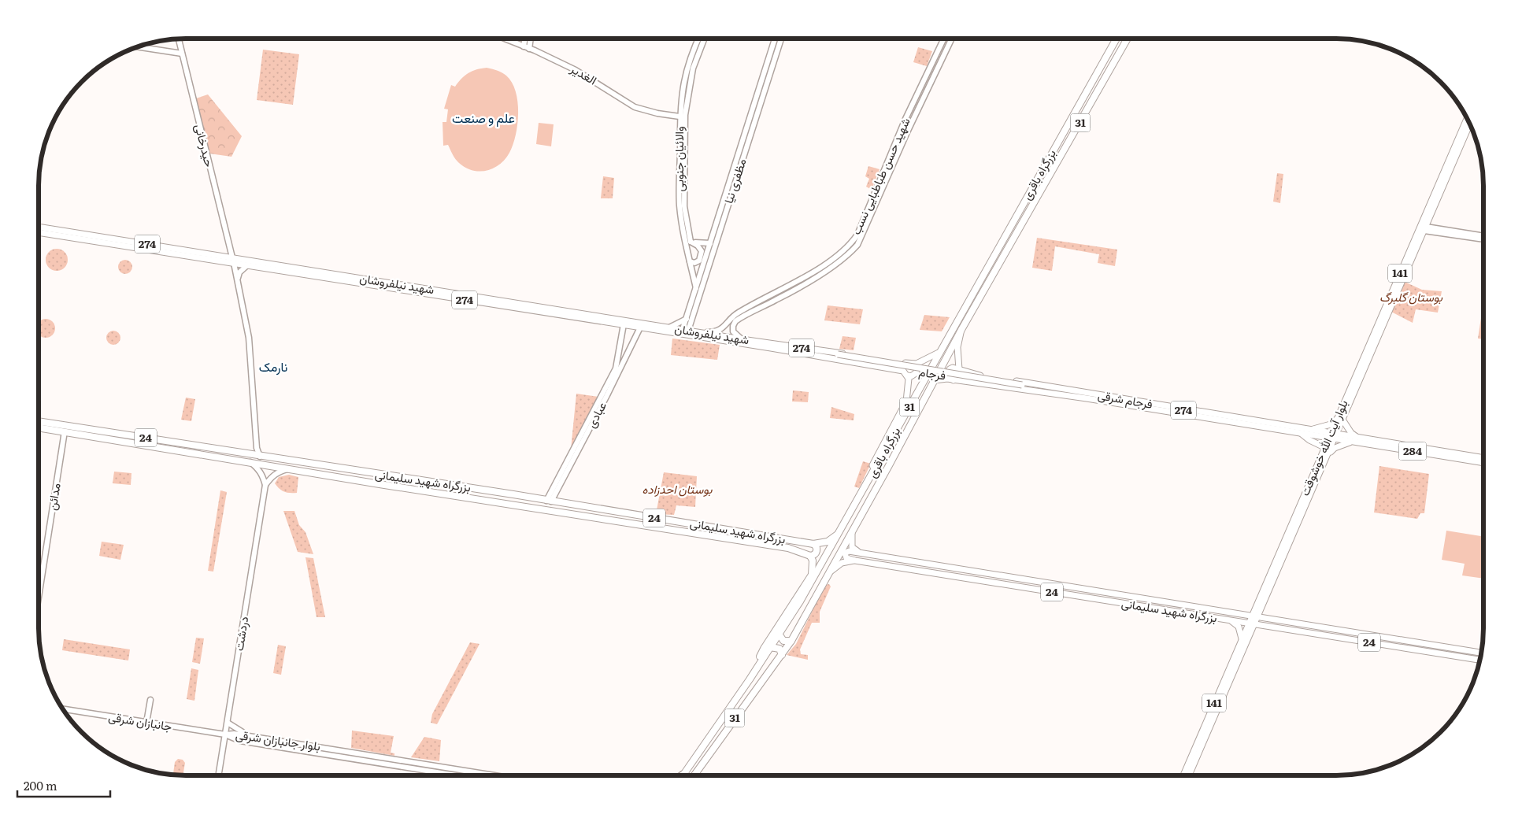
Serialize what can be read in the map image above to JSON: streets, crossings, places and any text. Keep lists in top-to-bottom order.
{
  "streets": {
    "highway": [
      "31",
      "بزرگراه باقری",
      "24",
      "بزرگراه شهید سلیمانی"
    ],
    "main road": [
      "الغدیر",
      "حیدرخانی",
      "والائیان جنوبی",
      "شهید حسن طباطبایی نسب",
      "مظفری نیا",
      "274",
      "141",
      "شهید نیلفروشان",
      "فرجام",
      "فرجام شرقی",
      "عبادی",
      "بلوار آیت الله خوشوقت",
      "284",
      "مدائن",
      "دردشت",
      "جانبازان شرقی",
      "بلوار جانبازان شرقی"
    ]
  },
  "crossings": [
    ["الغدیر", "والائیان جنوبی"],
    ["31", "بزرگراه باقری"],
    ["31", "24"],
    ["حیدرخانی", "274"],
    ["حیدرخانی", "شهید نیلفروشان"],
    ["حیدرخانی", "بزرگراه شهید سلیمانی"],
    ["والائیان جنوبی", "مظفری نیا"],
    ["بزرگراه باقری", "24"],
    ["شهید حسن طباطبایی نسب", "شهید نیلفروشان"],
    ["مظفری نیا", "شهید نیلفروشان"],
    ["274", "شهید نیلفروشان"],
    ["شهید نیلفروشان", "فرجام"],
    ["شهید نیلفروشان", "عبادی"],
    ["فرجام", "فرجام شرقی"],
    ["فرجام شرقی", "بلوار آیت الله خوشوقت"],
    ["فرجام شرقی", "284"],
    ["عبادی", "بزرگراه شهید سلیمانی"],
    ["24", "بزرگراه شهید سلیمانی"],
    ["بلوار آیت الله خوشوقت", "284"],
    ["بلوار آیت الله خوشوقت", "بزرگراه شهید سلیمانی"],
    ["بزرگراه شهید سلیمانی", "مدائن"],
    ["دردشت", "جانبازان شرقی"],
    ["دردشت", "بلوار جانبازان شرقی"],
    ["جانبازان شرقی", "بلوار جانبازان شرقی"]
  ],
  "districts": ["علم و صنعت", "نارمک"],
  "parks": ["بوستان گلبرگ", "بوستان احدزاده"],
  "scale_bar": "200 m"
}
